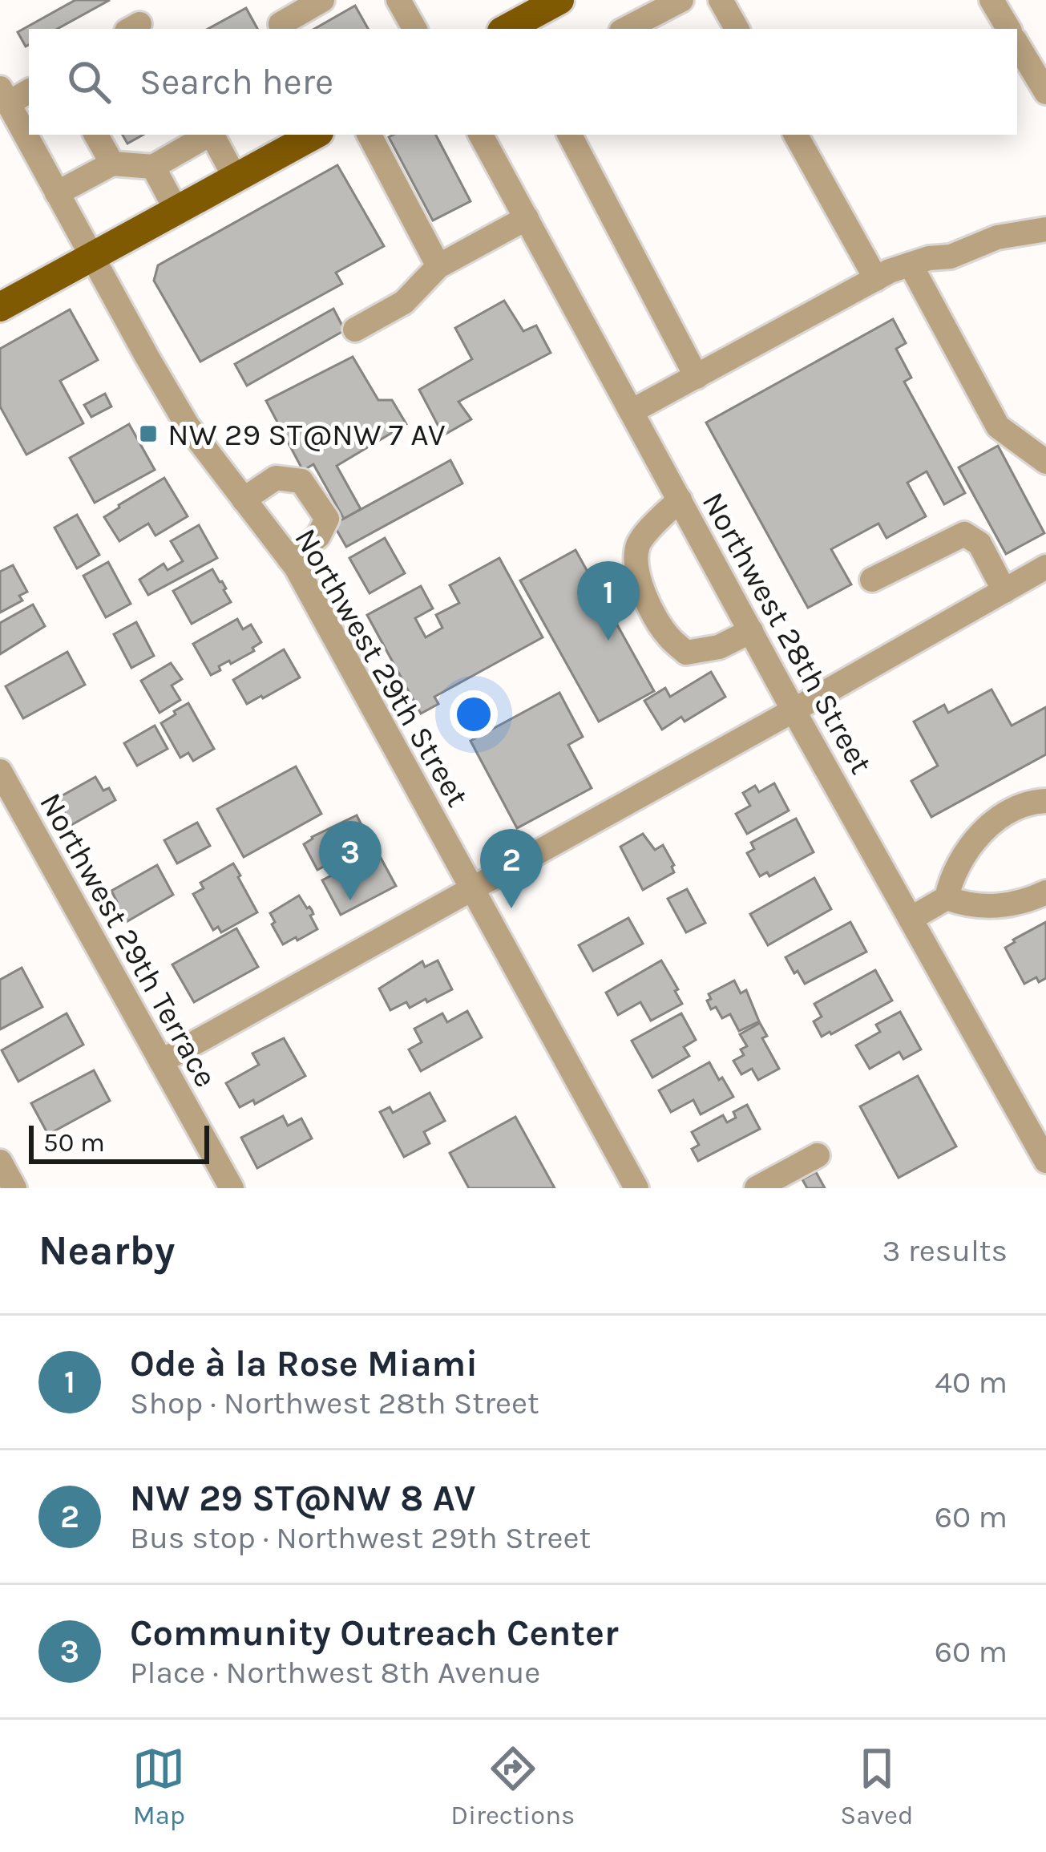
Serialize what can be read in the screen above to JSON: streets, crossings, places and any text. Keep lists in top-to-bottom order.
{
  "streets": {
    "street": ["Northwest 28th Street", "Northwest 29th Street", "Northwest 29th Terrace"]
  },
  "places": {
    "transit": ["NW 29 ST@NW 7 AV"]
  },
  "scale_bar": "50 m",
  "page": {
    "search": "Search here",
    "pins": ["1", "3", "2"],
    "scale": "50 m",
    "heading": ["Nearby", "3 results"],
    "list": [
      {
        "mark": "1",
        "name": "Ode à la Rose Miami",
        "note": "Shop · Northwest 28th Street",
        "value": "40 m"
      },
      {
        "mark": "2",
        "name": "NW 29 ST@NW 8 AV",
        "note": "Bus stop · Northwest 29th Street",
        "value": "60 m"
      },
      {
        "mark": "3",
        "name": "Community Outreach Center",
        "note": "Place · Northwest 8th Avenue",
        "value": "60 m"
      }
    ],
    "nav": ["Map", "Directions", "Saved"]
  }
}
